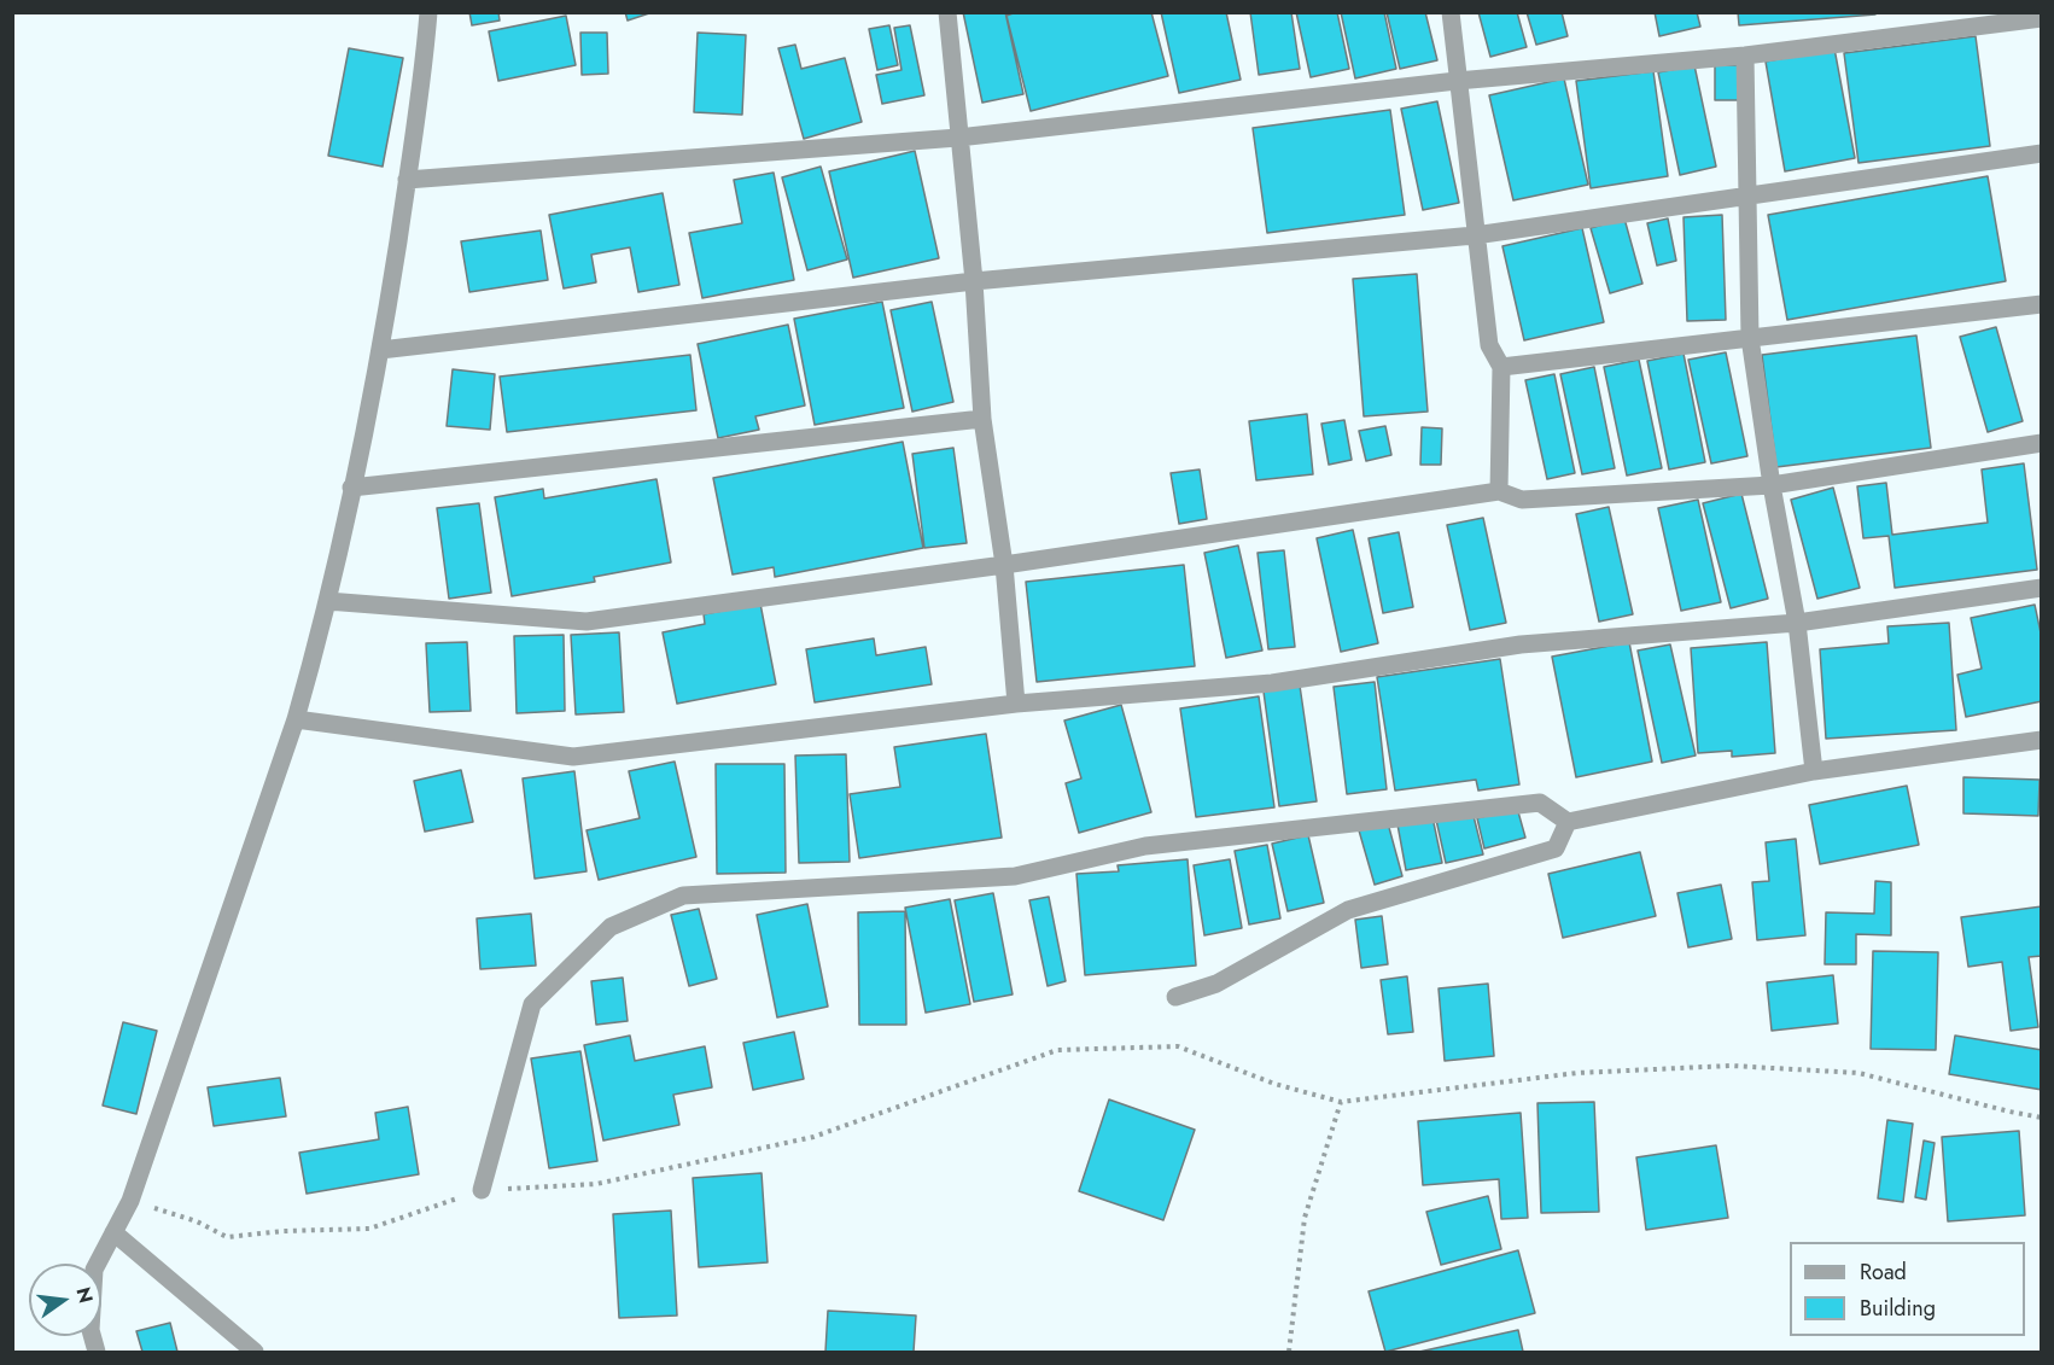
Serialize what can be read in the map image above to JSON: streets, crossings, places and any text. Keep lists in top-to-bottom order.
{
  "legend": ["Road", "Building"],
  "north": "right"
}
